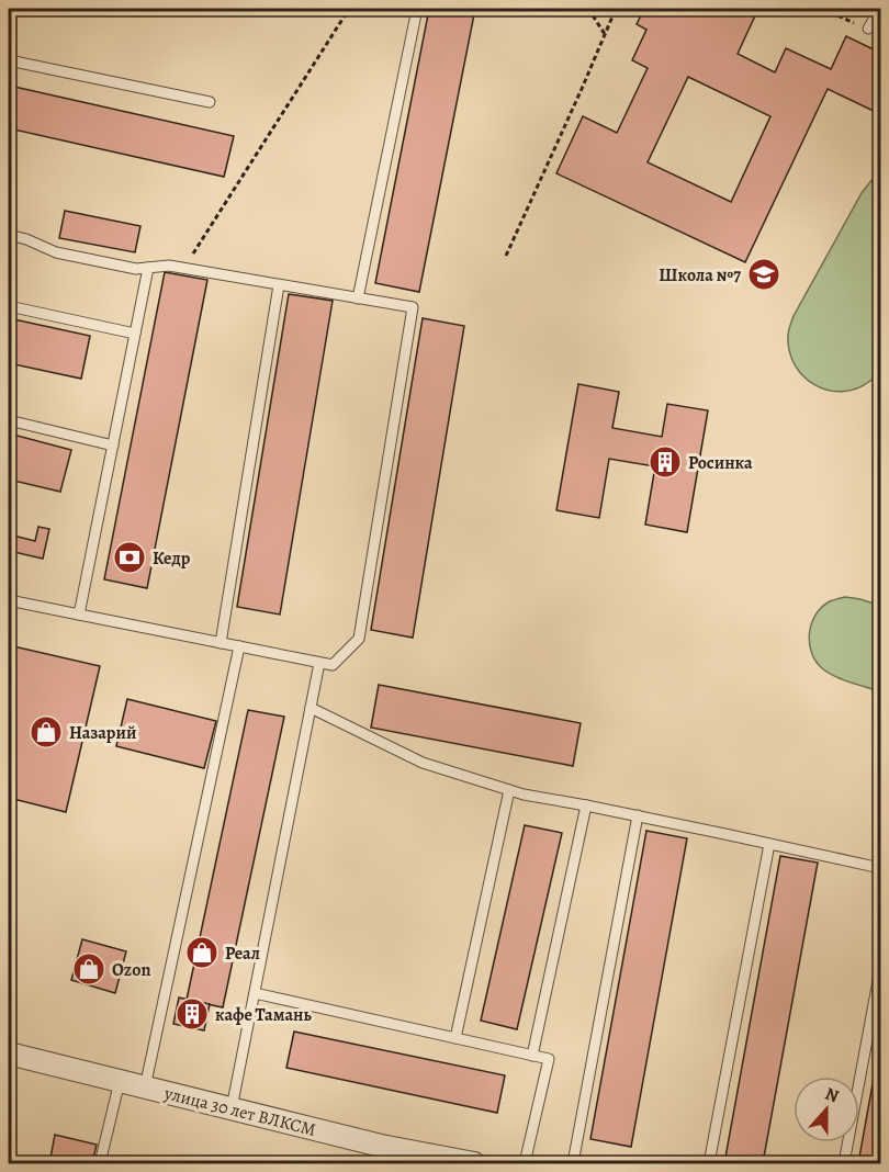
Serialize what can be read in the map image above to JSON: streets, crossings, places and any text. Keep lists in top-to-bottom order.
{
  "streets": {
    "street": ["улица 30 лет ВЛКСМ"]
  },
  "places": {
    "school or university": ["Школа №7"],
    "building": ["Росинка", "кафе Тамань"],
    "bank": ["Кедр"],
    "shop": ["Назарий", "Реал", "Ozon"]
  },
  "north": "top"
}
